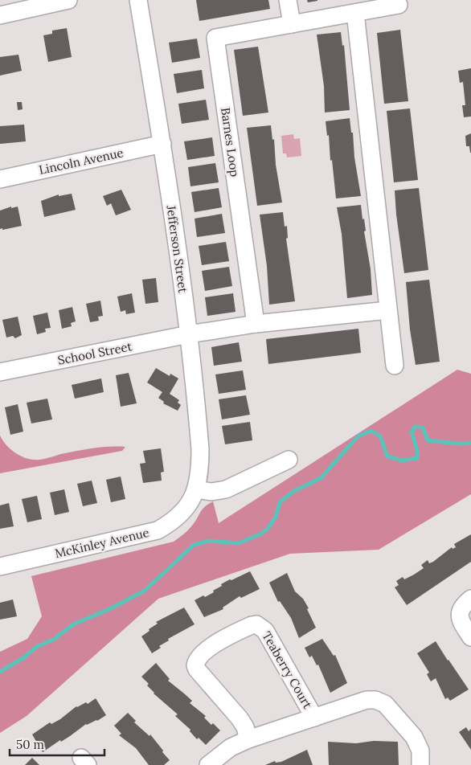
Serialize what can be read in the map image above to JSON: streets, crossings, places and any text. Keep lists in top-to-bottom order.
{
  "streets": {
    "street": [
      "Barnes Loop",
      "Lincoln Avenue",
      "Jefferson Street",
      "School Street",
      "McKinley Avenue",
      "Teaberry Court"
    ]
  },
  "crossings": [
    ["Lincoln Avenue", "Jefferson Street"],
    ["Jefferson Street", "School Street"],
    ["Jefferson Street", "McKinley Avenue"]
  ],
  "scale_bar": "50 m"
}
